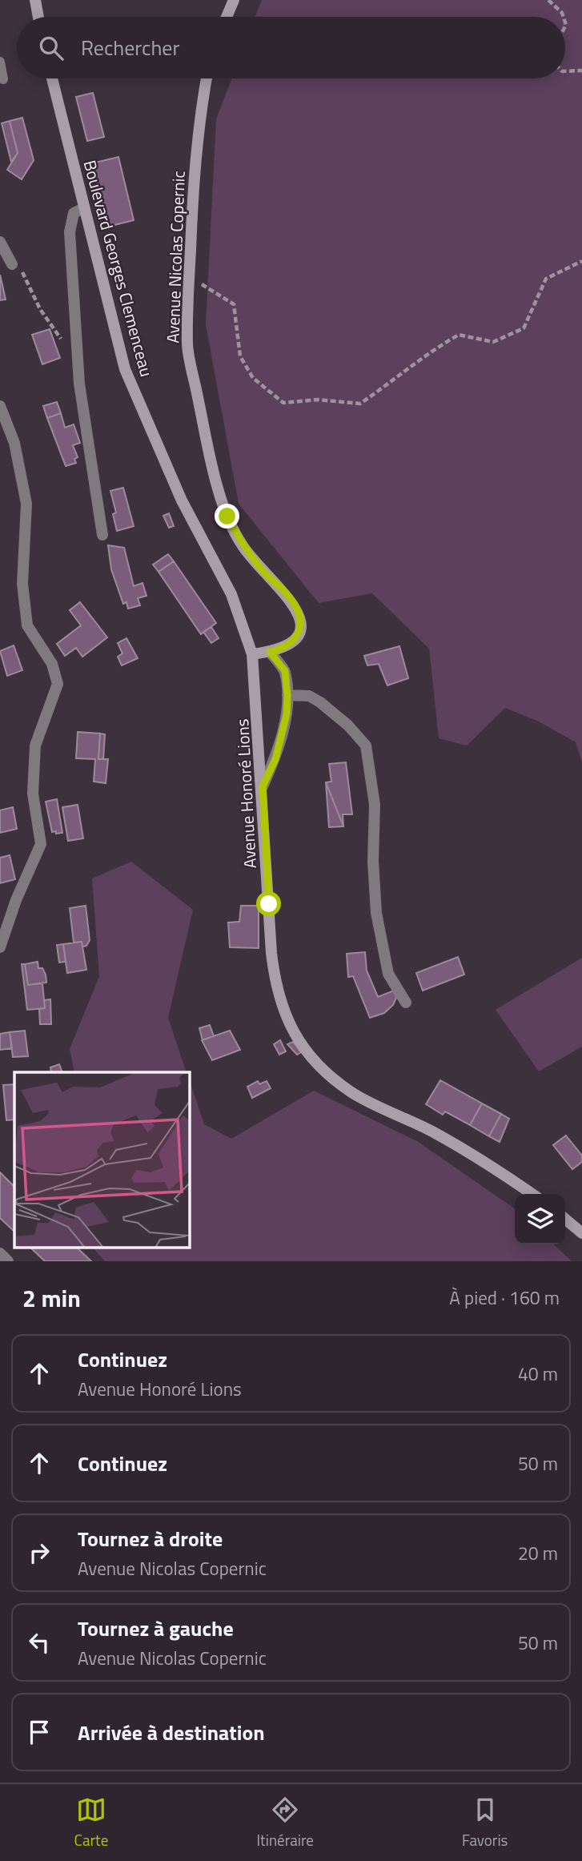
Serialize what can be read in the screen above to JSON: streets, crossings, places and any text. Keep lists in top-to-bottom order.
{
  "streets": {
    "main road": ["Avenue Nicolas Copernic", "Boulevard Georges Clemenceau", "Avenue Honoré Lions"]
  },
  "crossings": [
    ["Avenue Nicolas Copernic", "Boulevard Georges Clemenceau"],
    ["Avenue Nicolas Copernic", "Avenue Honoré Lions"],
    ["Boulevard Georges Clemenceau", "Avenue Honoré Lions"]
  ],
  "page": {
    "search": "Rechercher",
    "heading": ["2 min", "À pied · 160 m"],
    "list": [
      ["Continuez", "Avenue Honoré Lions", "40 m"],
      ["Continuez", "50 m"],
      ["Tournez à droite", "Avenue Nicolas Copernic", "20 m"],
      ["Tournez à gauche", "Avenue Nicolas Copernic", "50 m"],
      "Arrivée à destination"
    ],
    "nav": ["Carte", "Itinéraire", "Favoris"]
  }
}
